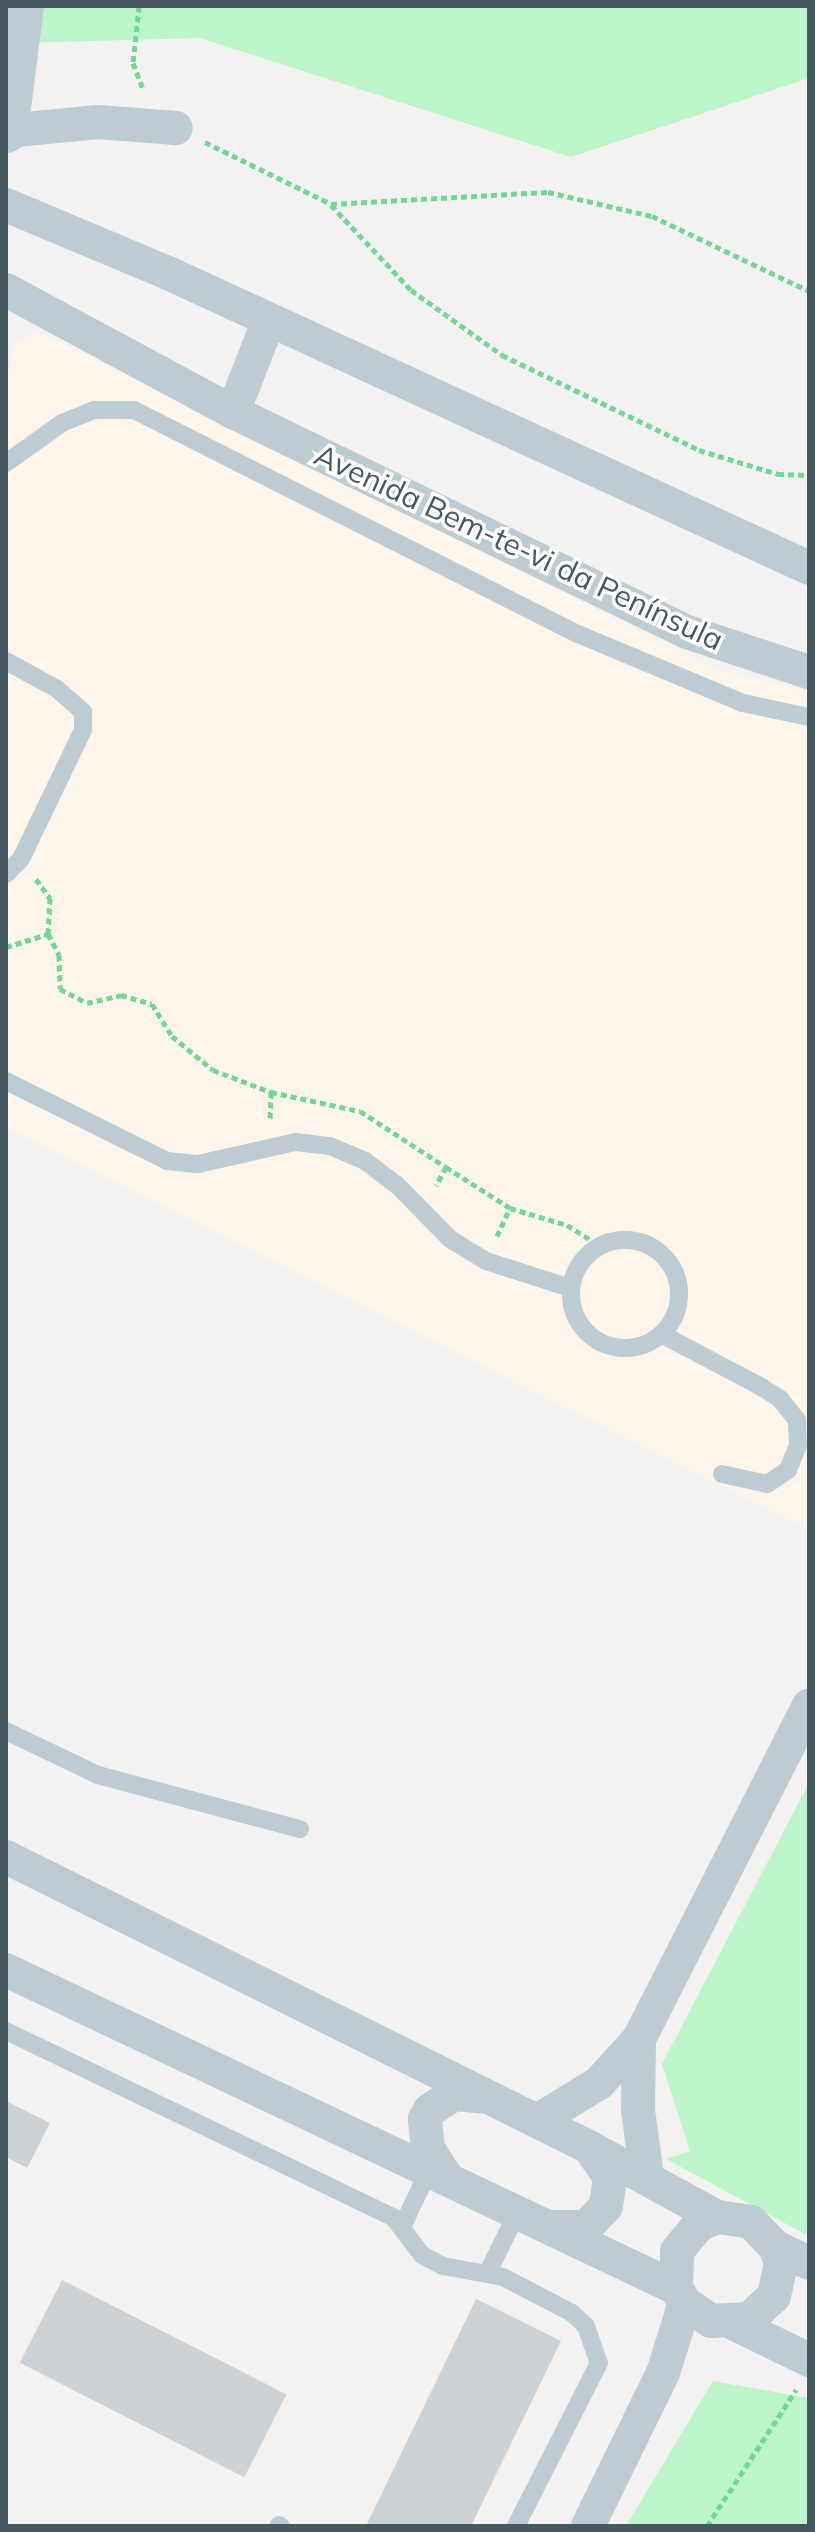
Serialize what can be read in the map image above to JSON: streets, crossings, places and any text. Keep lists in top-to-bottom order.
{
  "streets": {
    "street": ["Avenida Bem-te-vi da Península"]
  }
}
